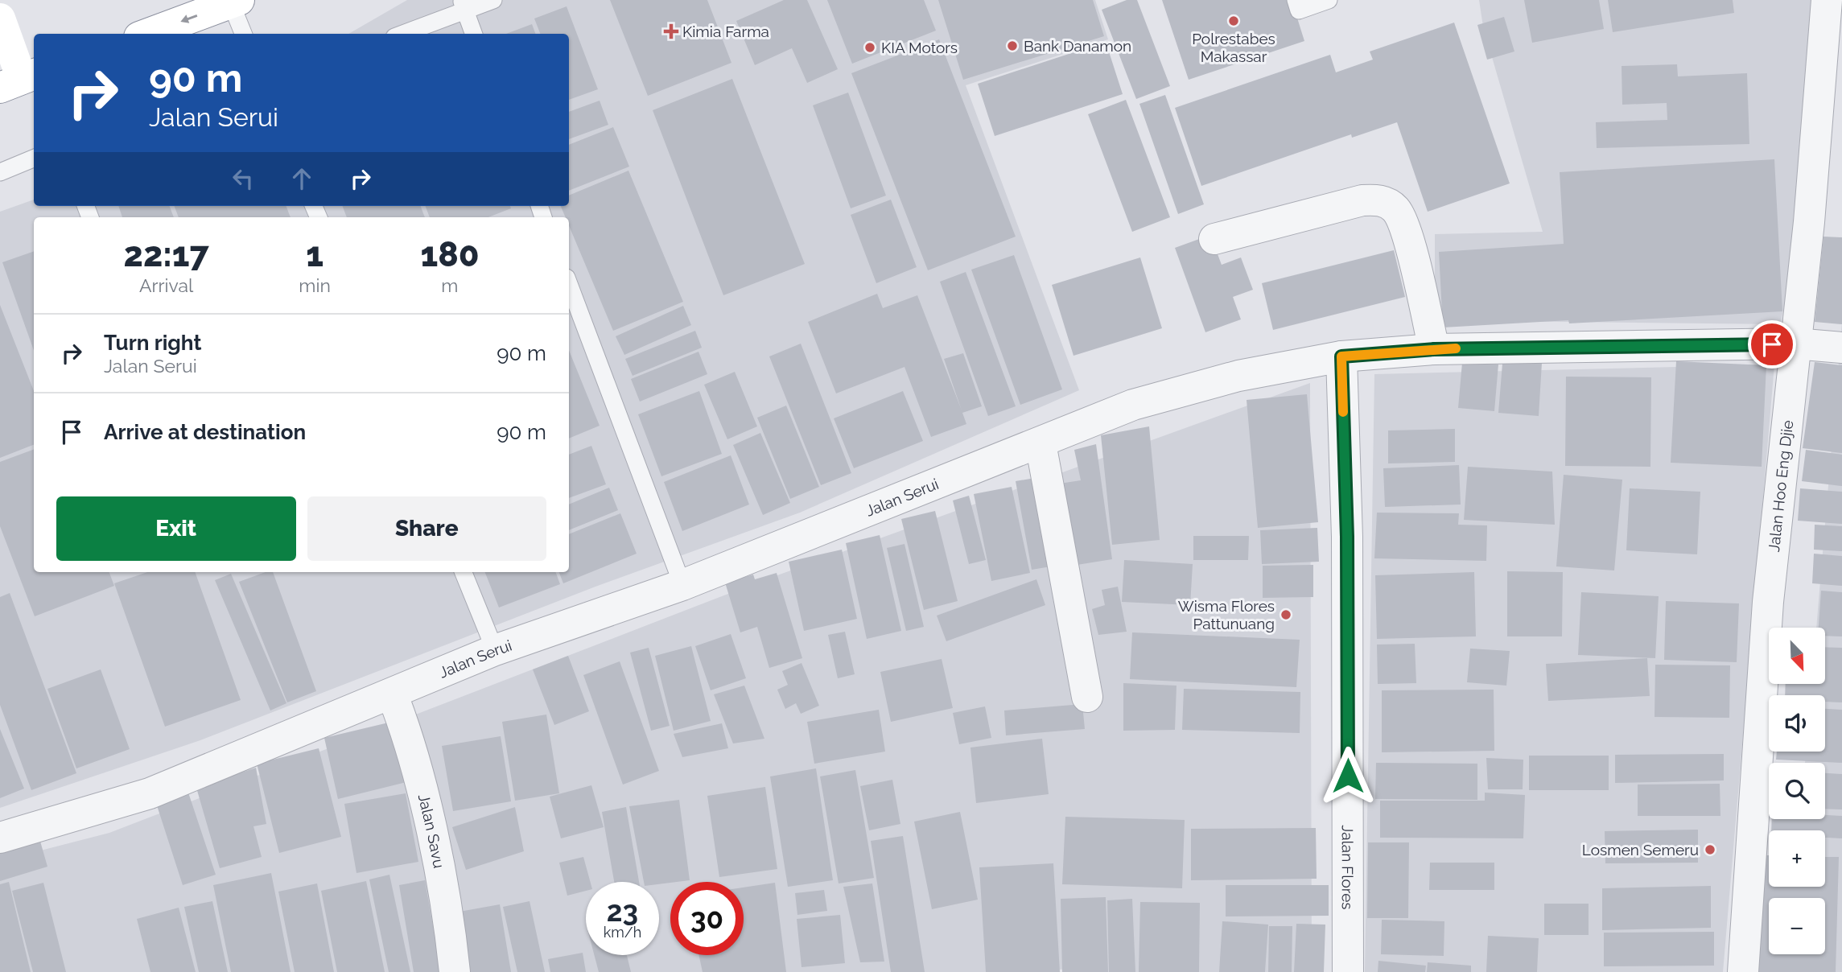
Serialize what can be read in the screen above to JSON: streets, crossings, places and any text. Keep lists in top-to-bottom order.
{
  "streets": {
    "street": [
      "Jalan Hoo Eng Djie",
      "Jalan Serui",
      "Jalan Savu",
      "Jalan Flores"
    ]
  },
  "crossings": [
    ["Jalan Hoo Eng Djie", "Jalan Serui"],
    ["Jalan Serui", "Jalan Savu"],
    ["Jalan Serui", "Jalan Flores"]
  ],
  "places": {
    "other": [
      "Polrestabes Makassar",
      "Bank Danamon",
      "KIA Motors",
      "Wisma Flores Pattunuang",
      "Losmen Semeru"
    ],
    "health": ["Kimia Farma"]
  },
  "north": "bottom right",
  "page": {
    "turn": ["90 m", "Jalan Serui"],
    "eta": [
      "22:17",
      "Arrival",
      "1",
      "min",
      "180",
      "m"
    ],
    "list": [
      {
        "name": "Turn right",
        "note": "Jalan Serui",
        "value": "90 m"
      },
      {
        "name": "Arrive at destination",
        "value": "90 m"
      }
    ],
    "buttons": ["Exit", "Share"],
    "map_buttons": ["+", "−"],
    "speed": "23 km/h",
    "limit": "30"
  }
}
